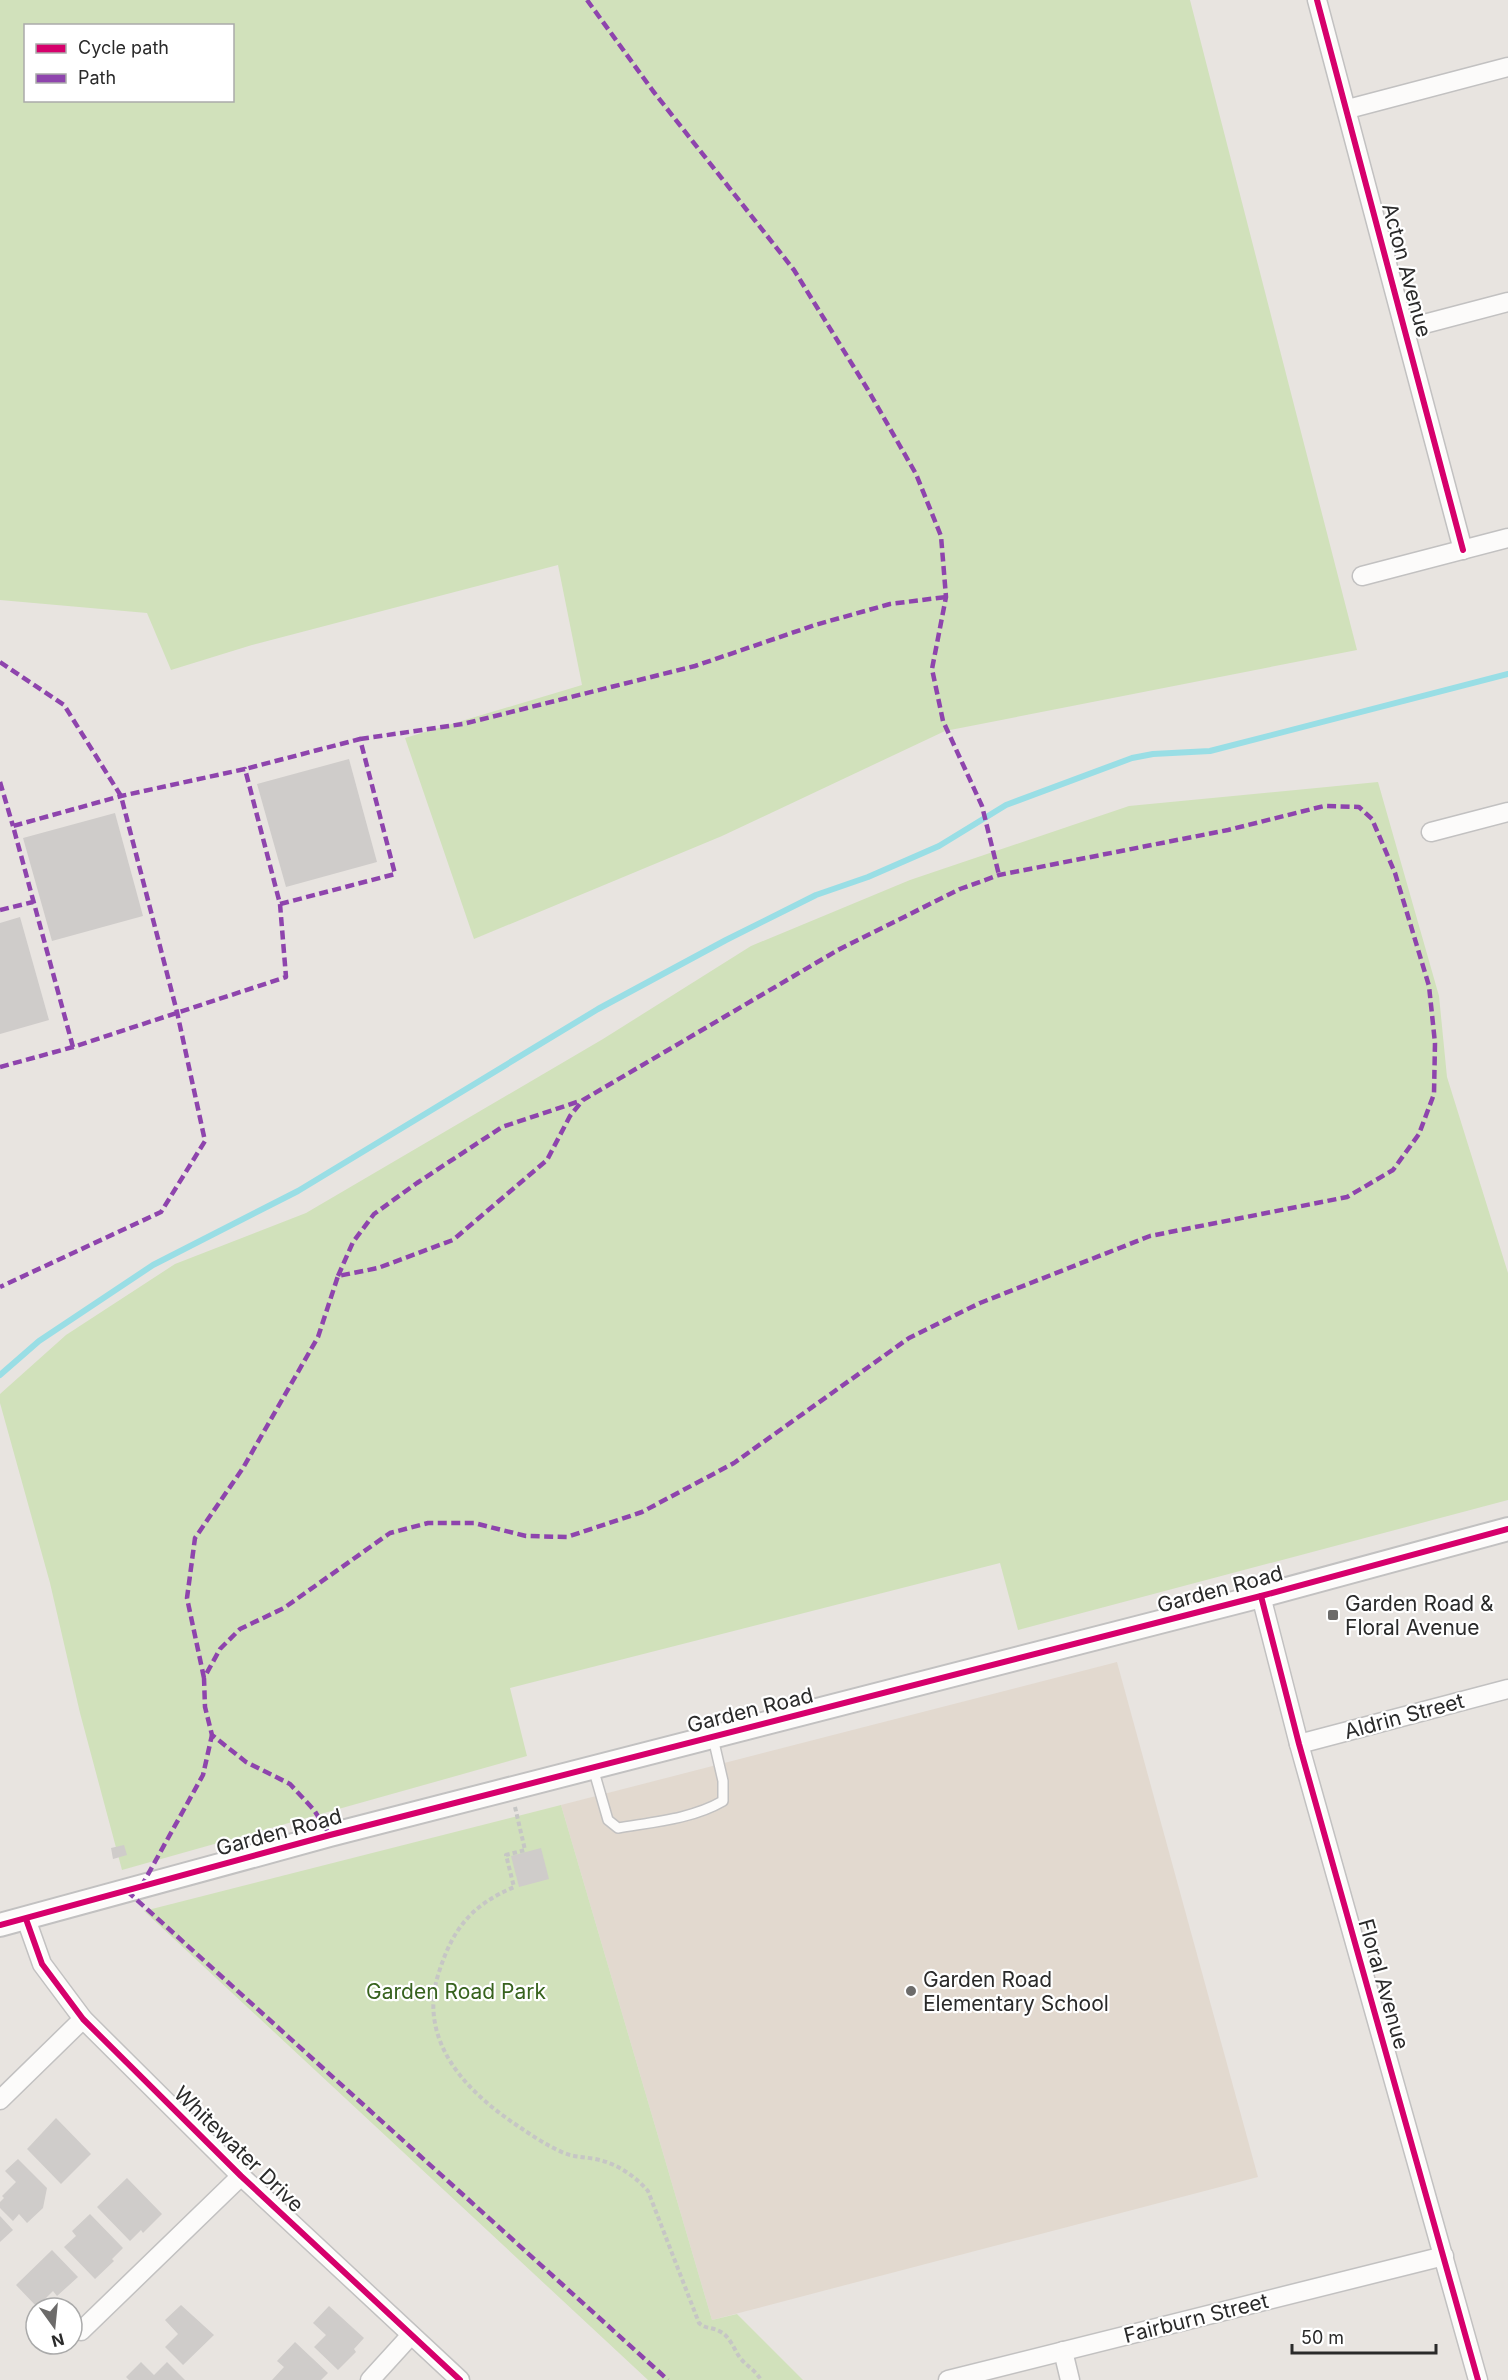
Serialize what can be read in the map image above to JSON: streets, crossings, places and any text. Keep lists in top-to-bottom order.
{
  "streets": {
    "street": [
      "Acton Avenue",
      "Garden Road",
      "Aldrin Street",
      "Floral Avenue",
      "Whitewater Drive",
      "Fairburn Street"
    ]
  },
  "crossings": [
    ["Garden Road", "Floral Avenue"],
    ["Garden Road", "Whitewater Drive"],
    ["Aldrin Street", "Floral Avenue"],
    ["Floral Avenue", "Fairburn Street"]
  ],
  "parks": ["Garden Road Park"],
  "places": {
    "transit": ["Garden Road & Floral Avenue"],
    "other": ["Garden Road Elementary School"]
  },
  "legend": ["Cycle path", "Path"],
  "scale_bar": "50 m",
  "north": "bottom"
}
